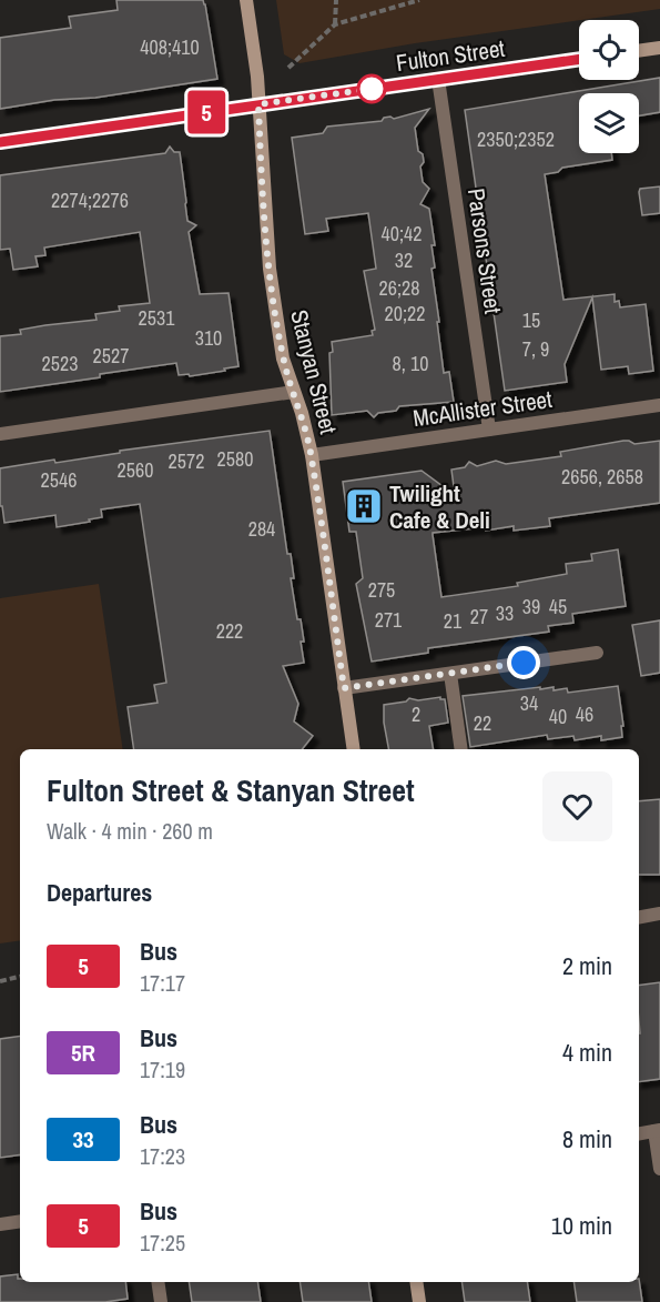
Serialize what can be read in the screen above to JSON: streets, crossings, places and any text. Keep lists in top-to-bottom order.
{
  "streets": {
    "main road": ["Fulton Street", "Stanyan Street"],
    "street": ["Parsons Street", "McAllister Street"]
  },
  "crossings": [
    ["Fulton Street", "Parsons Street"],
    ["Fulton Street", "Stanyan Street"],
    ["Parsons Street", "McAllister Street"],
    ["Stanyan Street", "McAllister Street"]
  ],
  "places": {
    "building": ["Twilight Cafe & Deli"]
  },
  "lines": ["bus line 5"],
  "house_numbers": [
    "408;410",
    "2350;2352",
    "2274;2276",
    "40;42",
    "32",
    "26;28",
    "20;22",
    "2531",
    "15",
    "310",
    "7, 9",
    "2527",
    "2523",
    "8, 10",
    "2580",
    "2572",
    "2560",
    "2656, 2658",
    "2546",
    "284",
    "275",
    "39",
    "45",
    "33",
    "27",
    "271",
    "21",
    "222",
    "34",
    "2",
    "46",
    "40",
    "22"
  ],
  "page": {
    "on_map": "5",
    "heading": [
      ["Fulton Street & Stanyan Street", "Walk · 4 min · 260 m"],
      "Departures"
    ],
    "list": [
      {
        "mark": "5",
        "name": "Bus",
        "note": "17:17",
        "value": "2 min"
      },
      {
        "mark": "5R",
        "name": "Bus",
        "note": "17:19",
        "value": "4 min"
      },
      {
        "mark": "33",
        "name": "Bus",
        "note": "17:23",
        "value": "8 min"
      },
      {
        "mark": "5",
        "name": "Bus",
        "note": "17:25",
        "value": "10 min"
      }
    ]
  }
}
